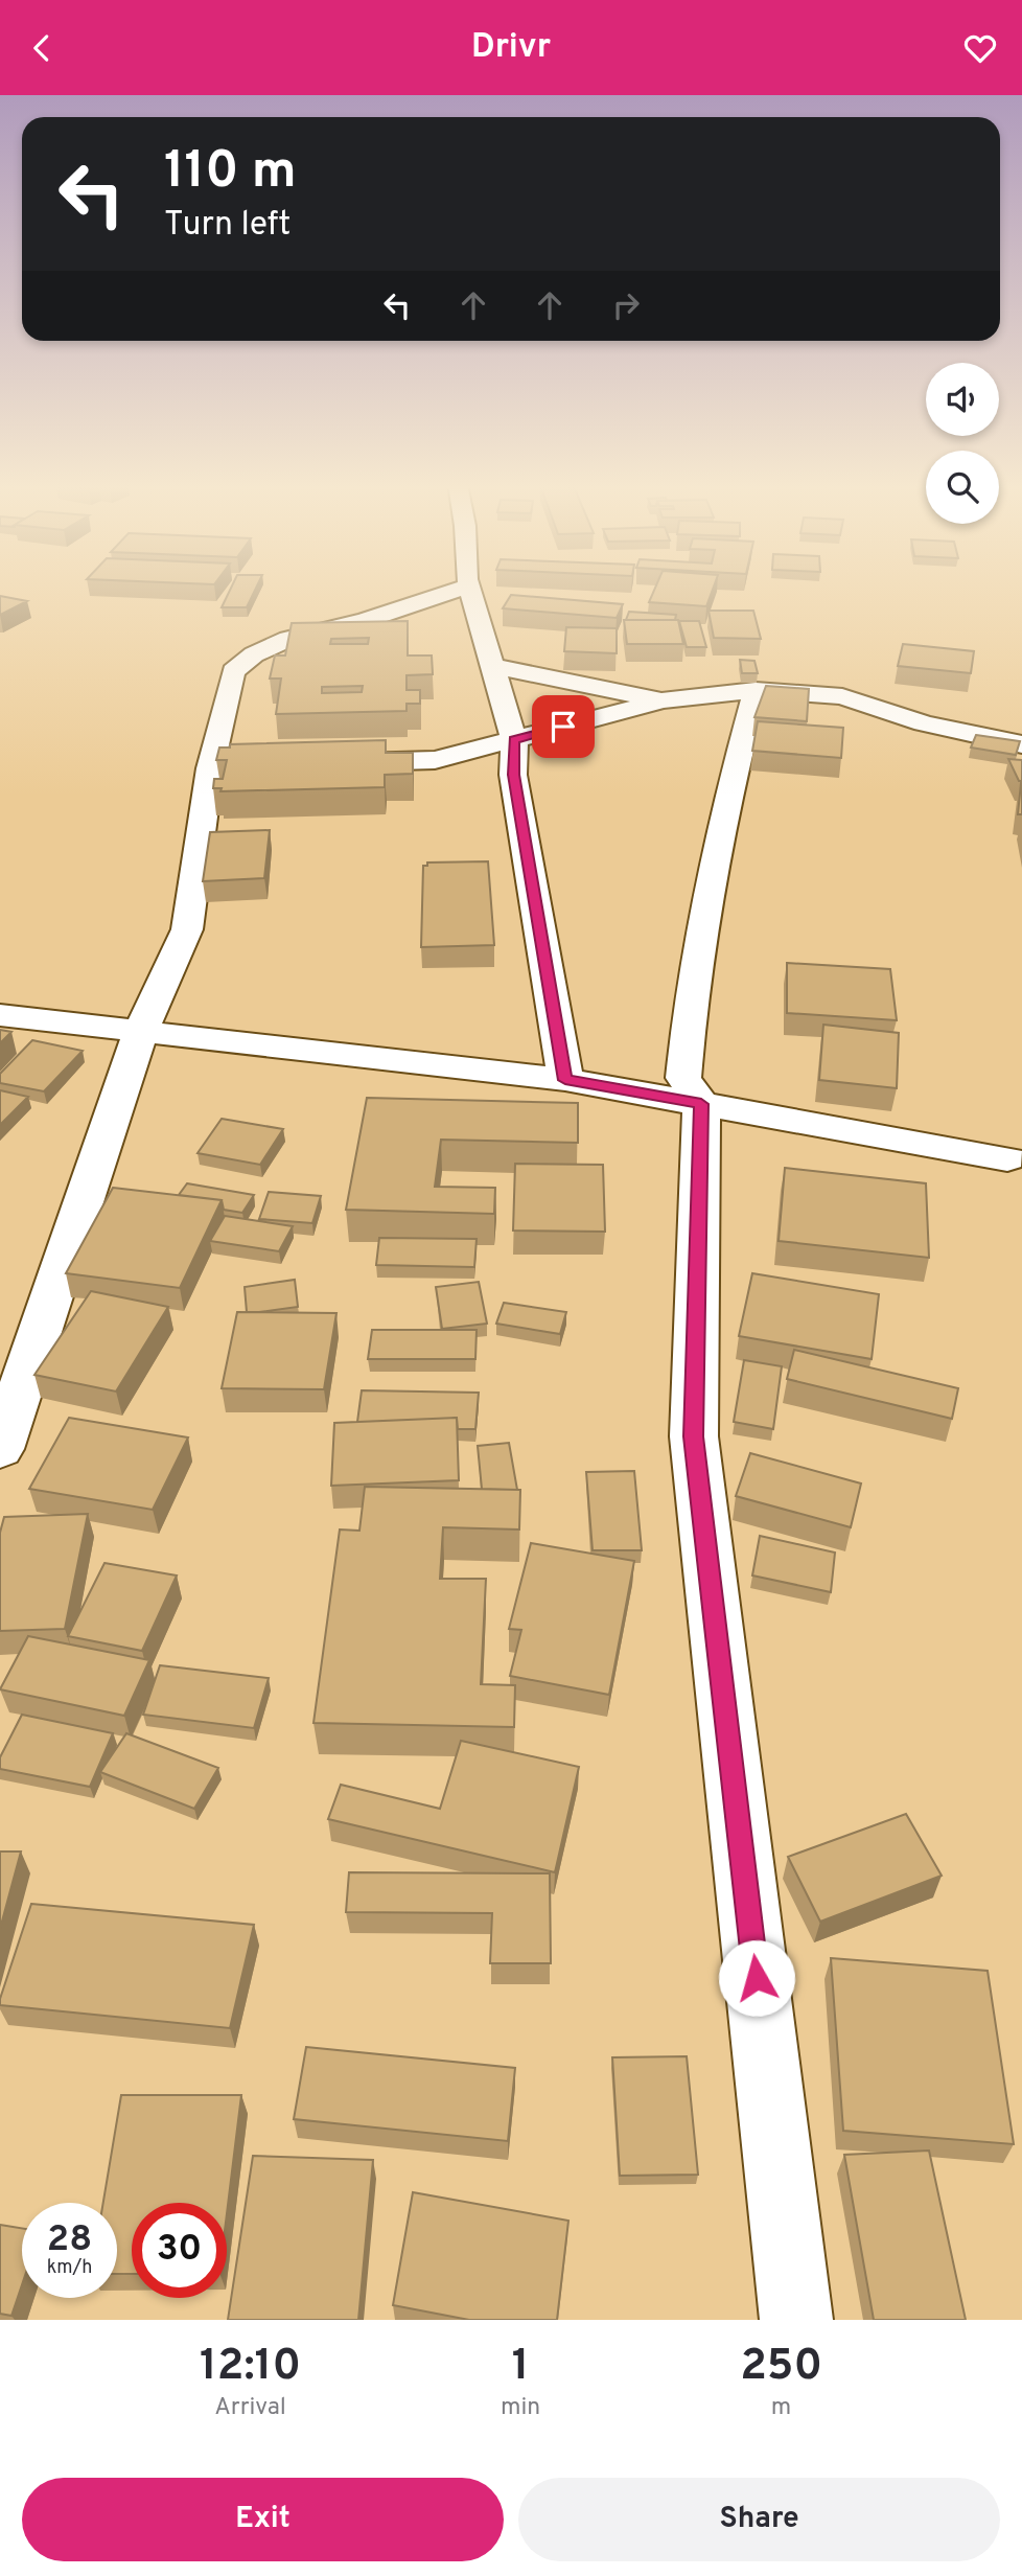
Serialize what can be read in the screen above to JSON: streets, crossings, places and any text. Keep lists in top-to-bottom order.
{
  "page": {
    "header": "Drivr",
    "turn": ["110 m", "Turn left"],
    "speed": "28 km/h",
    "limit": "30",
    "eta": [
      "12:10",
      "Arrival",
      "1",
      "min",
      "250",
      "m"
    ],
    "buttons": ["Exit", "Share"]
  }
}
